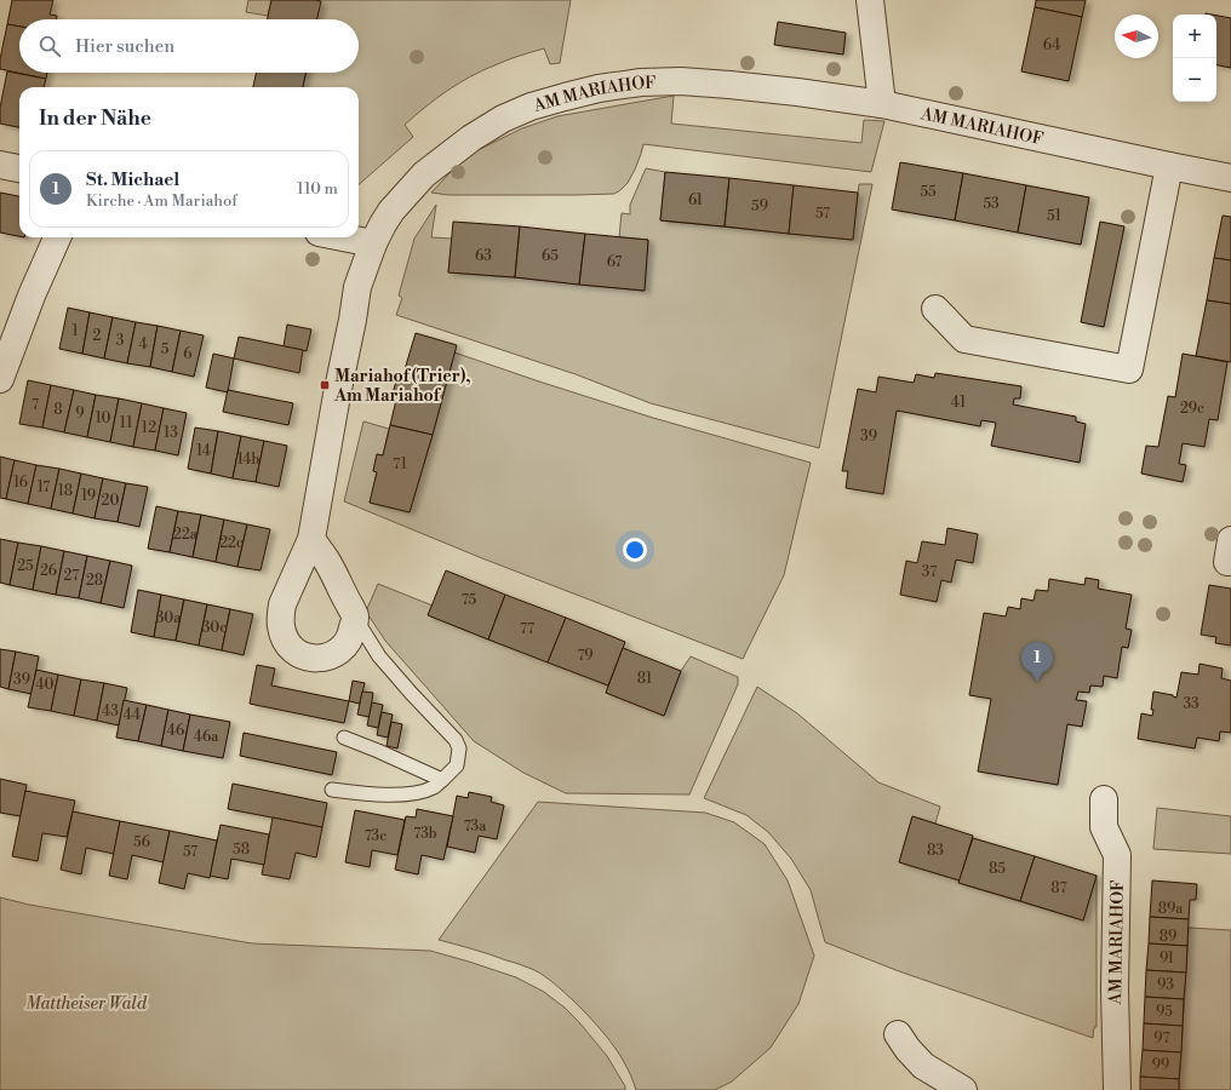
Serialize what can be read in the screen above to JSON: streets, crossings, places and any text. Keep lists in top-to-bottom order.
{
  "streets": {
    "street": ["AM MARIAHOF"]
  },
  "parks": ["Mattheiser Wald"],
  "places": {
    "transit": ["Mariahof (Trier), Am Mariahof"]
  },
  "house_numbers": [
    "64",
    "55",
    "61",
    "53",
    "59",
    "57",
    "51",
    "63",
    "65",
    "67",
    "1",
    "2",
    "3",
    "4",
    "5",
    "6",
    "41",
    "7",
    "29c",
    "8",
    "9",
    "10",
    "11",
    "12",
    "13",
    "39",
    "14",
    "14b",
    "71",
    "16",
    "17",
    "18",
    "19",
    "20",
    "22a",
    "22c",
    "25",
    "26",
    "37",
    "27",
    "28",
    "75",
    "30a",
    "30c",
    "77",
    "79",
    "81",
    "39",
    "40",
    "33",
    "43",
    "44",
    "46",
    "46a",
    "73a",
    "73b",
    "73c",
    "56",
    "58",
    "83",
    "57",
    "85",
    "87",
    "89a",
    "89",
    "91",
    "93",
    "95",
    "97",
    "99"
  ],
  "north": "left",
  "page": {
    "map_buttons": ["+", "−"],
    "search": "Hier suchen",
    "heading": "In der Nähe",
    "list": [
      {
        "mark": "1",
        "name": "St. Michael",
        "note": "Kirche · Am Mariahof",
        "value": "110 m"
      }
    ],
    "pins": "1"
  }
}
